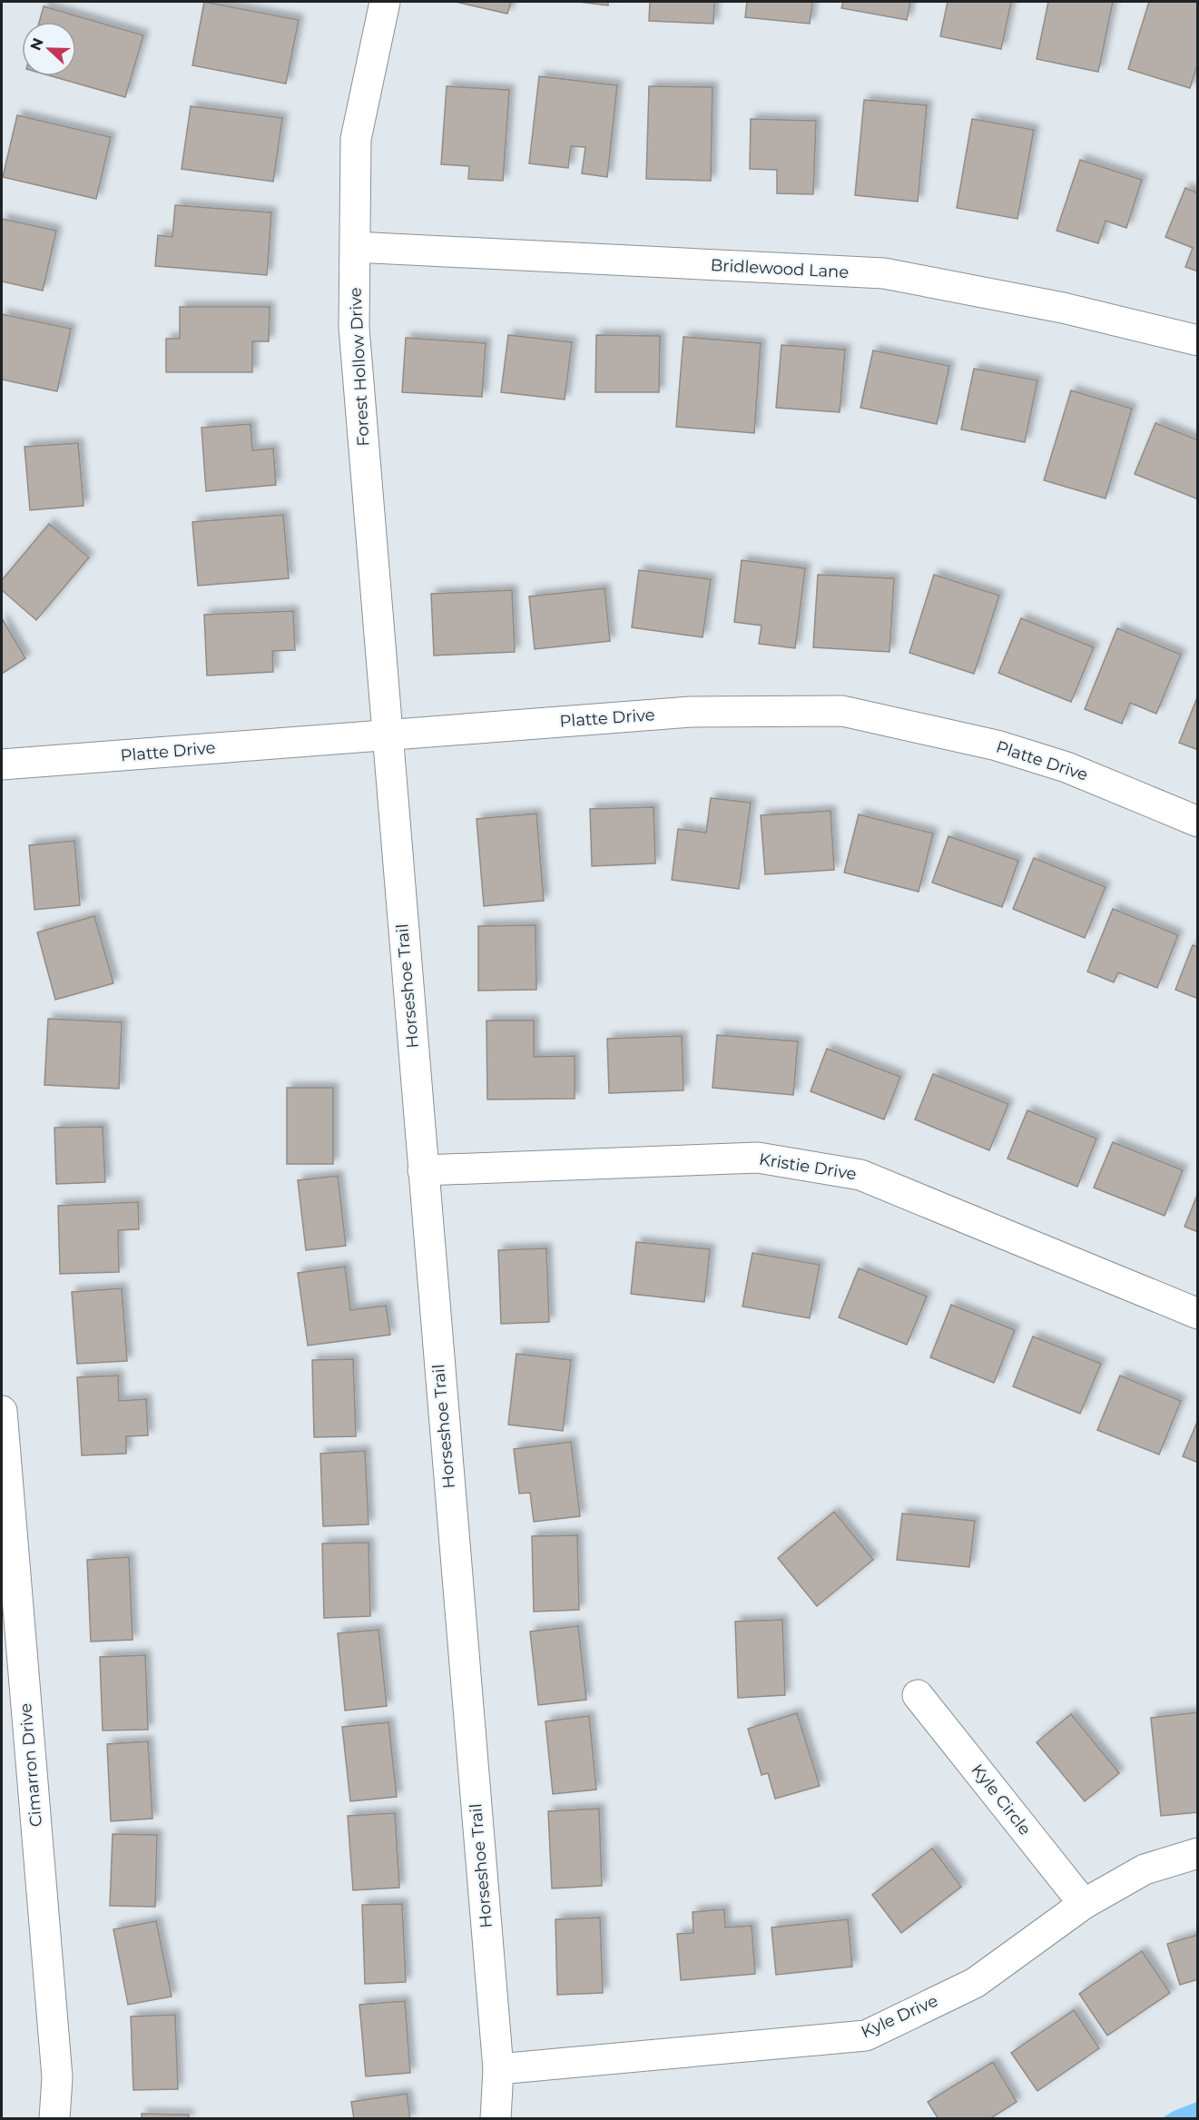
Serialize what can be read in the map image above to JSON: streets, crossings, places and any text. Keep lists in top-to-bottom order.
{
  "streets": {
    "street": [
      "Bridlewood Lane",
      "Forest Hollow Drive",
      "Platte Drive",
      "Horseshoe Trail",
      "Kristie Drive",
      "Cimarron Drive",
      "Kyle Circle",
      "Kyle Drive"
    ]
  },
  "crossings": [
    ["Bridlewood Lane", "Forest Hollow Drive"],
    ["Forest Hollow Drive", "Platte Drive"],
    ["Forest Hollow Drive", "Horseshoe Trail"],
    ["Platte Drive", "Horseshoe Trail"],
    ["Horseshoe Trail", "Kristie Drive"],
    ["Horseshoe Trail", "Kyle Drive"],
    ["Kyle Circle", "Kyle Drive"]
  ],
  "north": "left"
}
